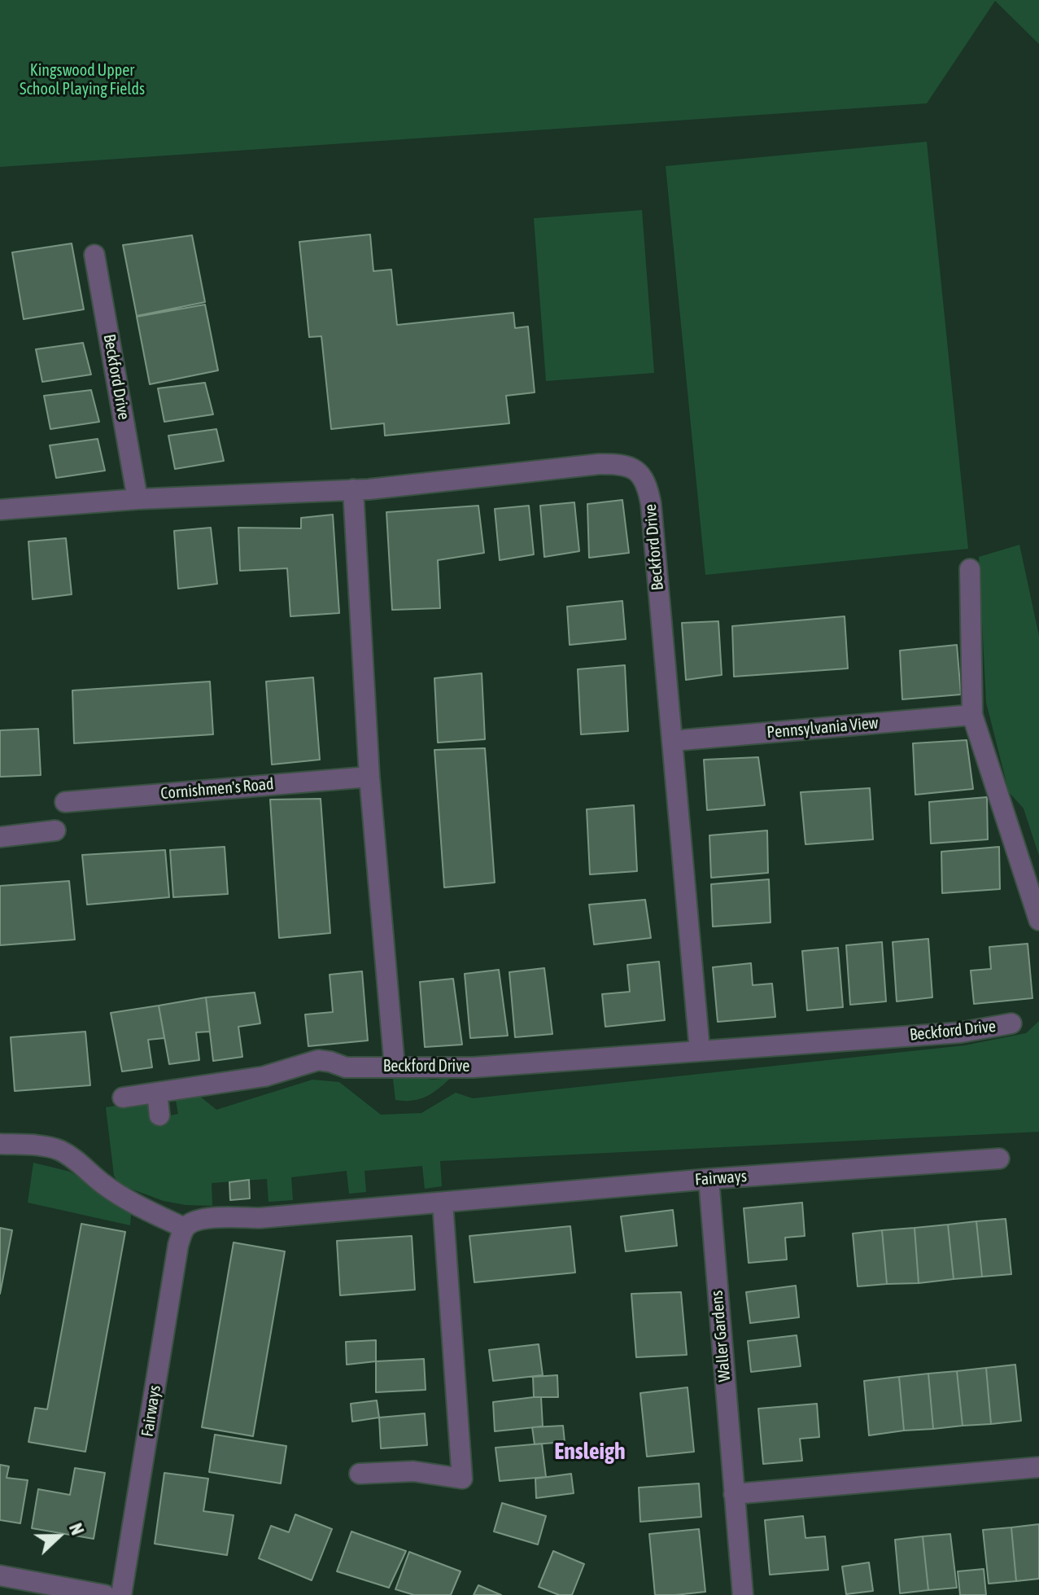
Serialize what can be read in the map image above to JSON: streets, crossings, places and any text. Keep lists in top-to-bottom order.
{
  "streets": {
    "street": [
      "Beckford Drive",
      "Pennsylvania View",
      "Cornishmen's Road",
      "Fairways",
      "Waller Gardens"
    ]
  },
  "crossings": [
    ["Beckford Drive", "Pennsylvania View"],
    ["Fairways", "Waller Gardens"]
  ],
  "districts": ["Ensleigh"],
  "parks": ["Kingswood Upper School Playing Fields"],
  "north": "right"
}
